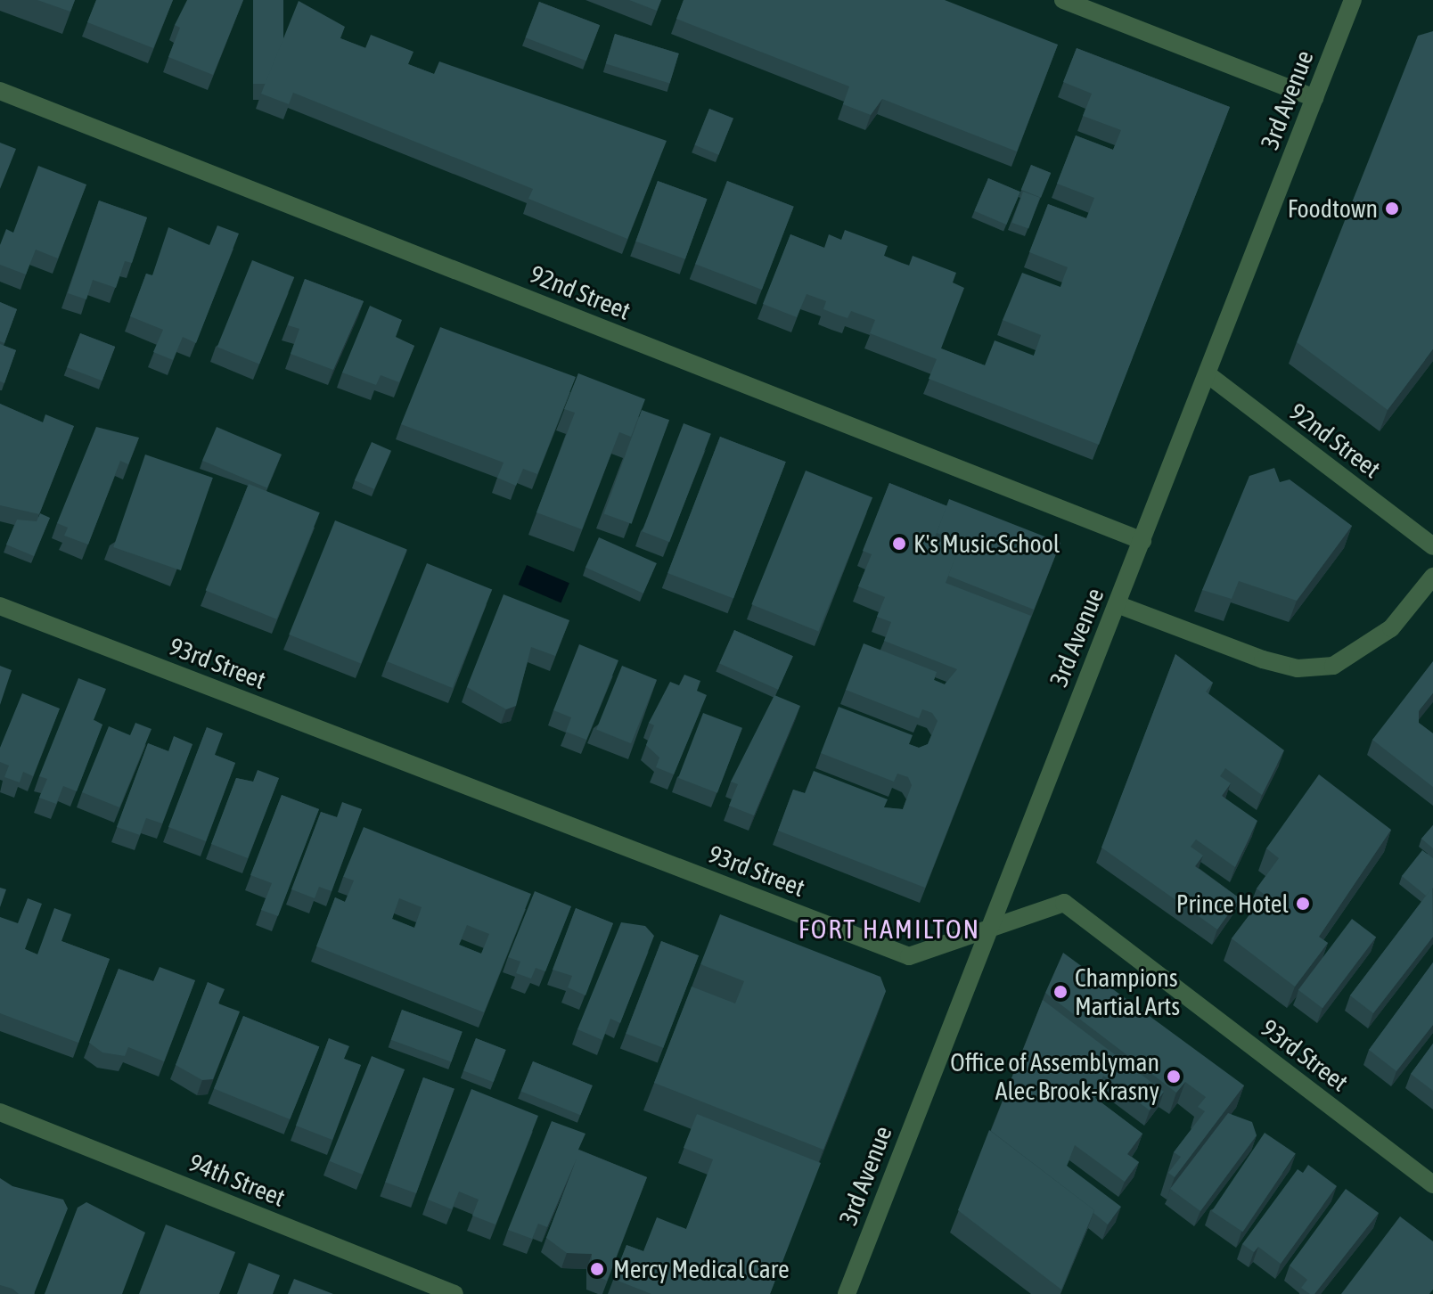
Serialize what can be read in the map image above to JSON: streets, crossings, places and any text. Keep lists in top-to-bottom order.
{
  "streets": {
    "street": [
      "3rd Avenue",
      "92nd Street",
      "93rd Street",
      "94th Street"
    ]
  },
  "crossings": [
    ["3rd Avenue", "92nd Street"],
    ["3rd Avenue", "93rd Street"]
  ],
  "districts": ["FORT HAMILTON"],
  "places": [
    "Foodtown",
    "K's Music School",
    "Prince Hotel",
    "Champions Martial Arts",
    "Office of Assemblyman Alec Brook-Krasny",
    "Mercy Medical Care"
  ]
}
